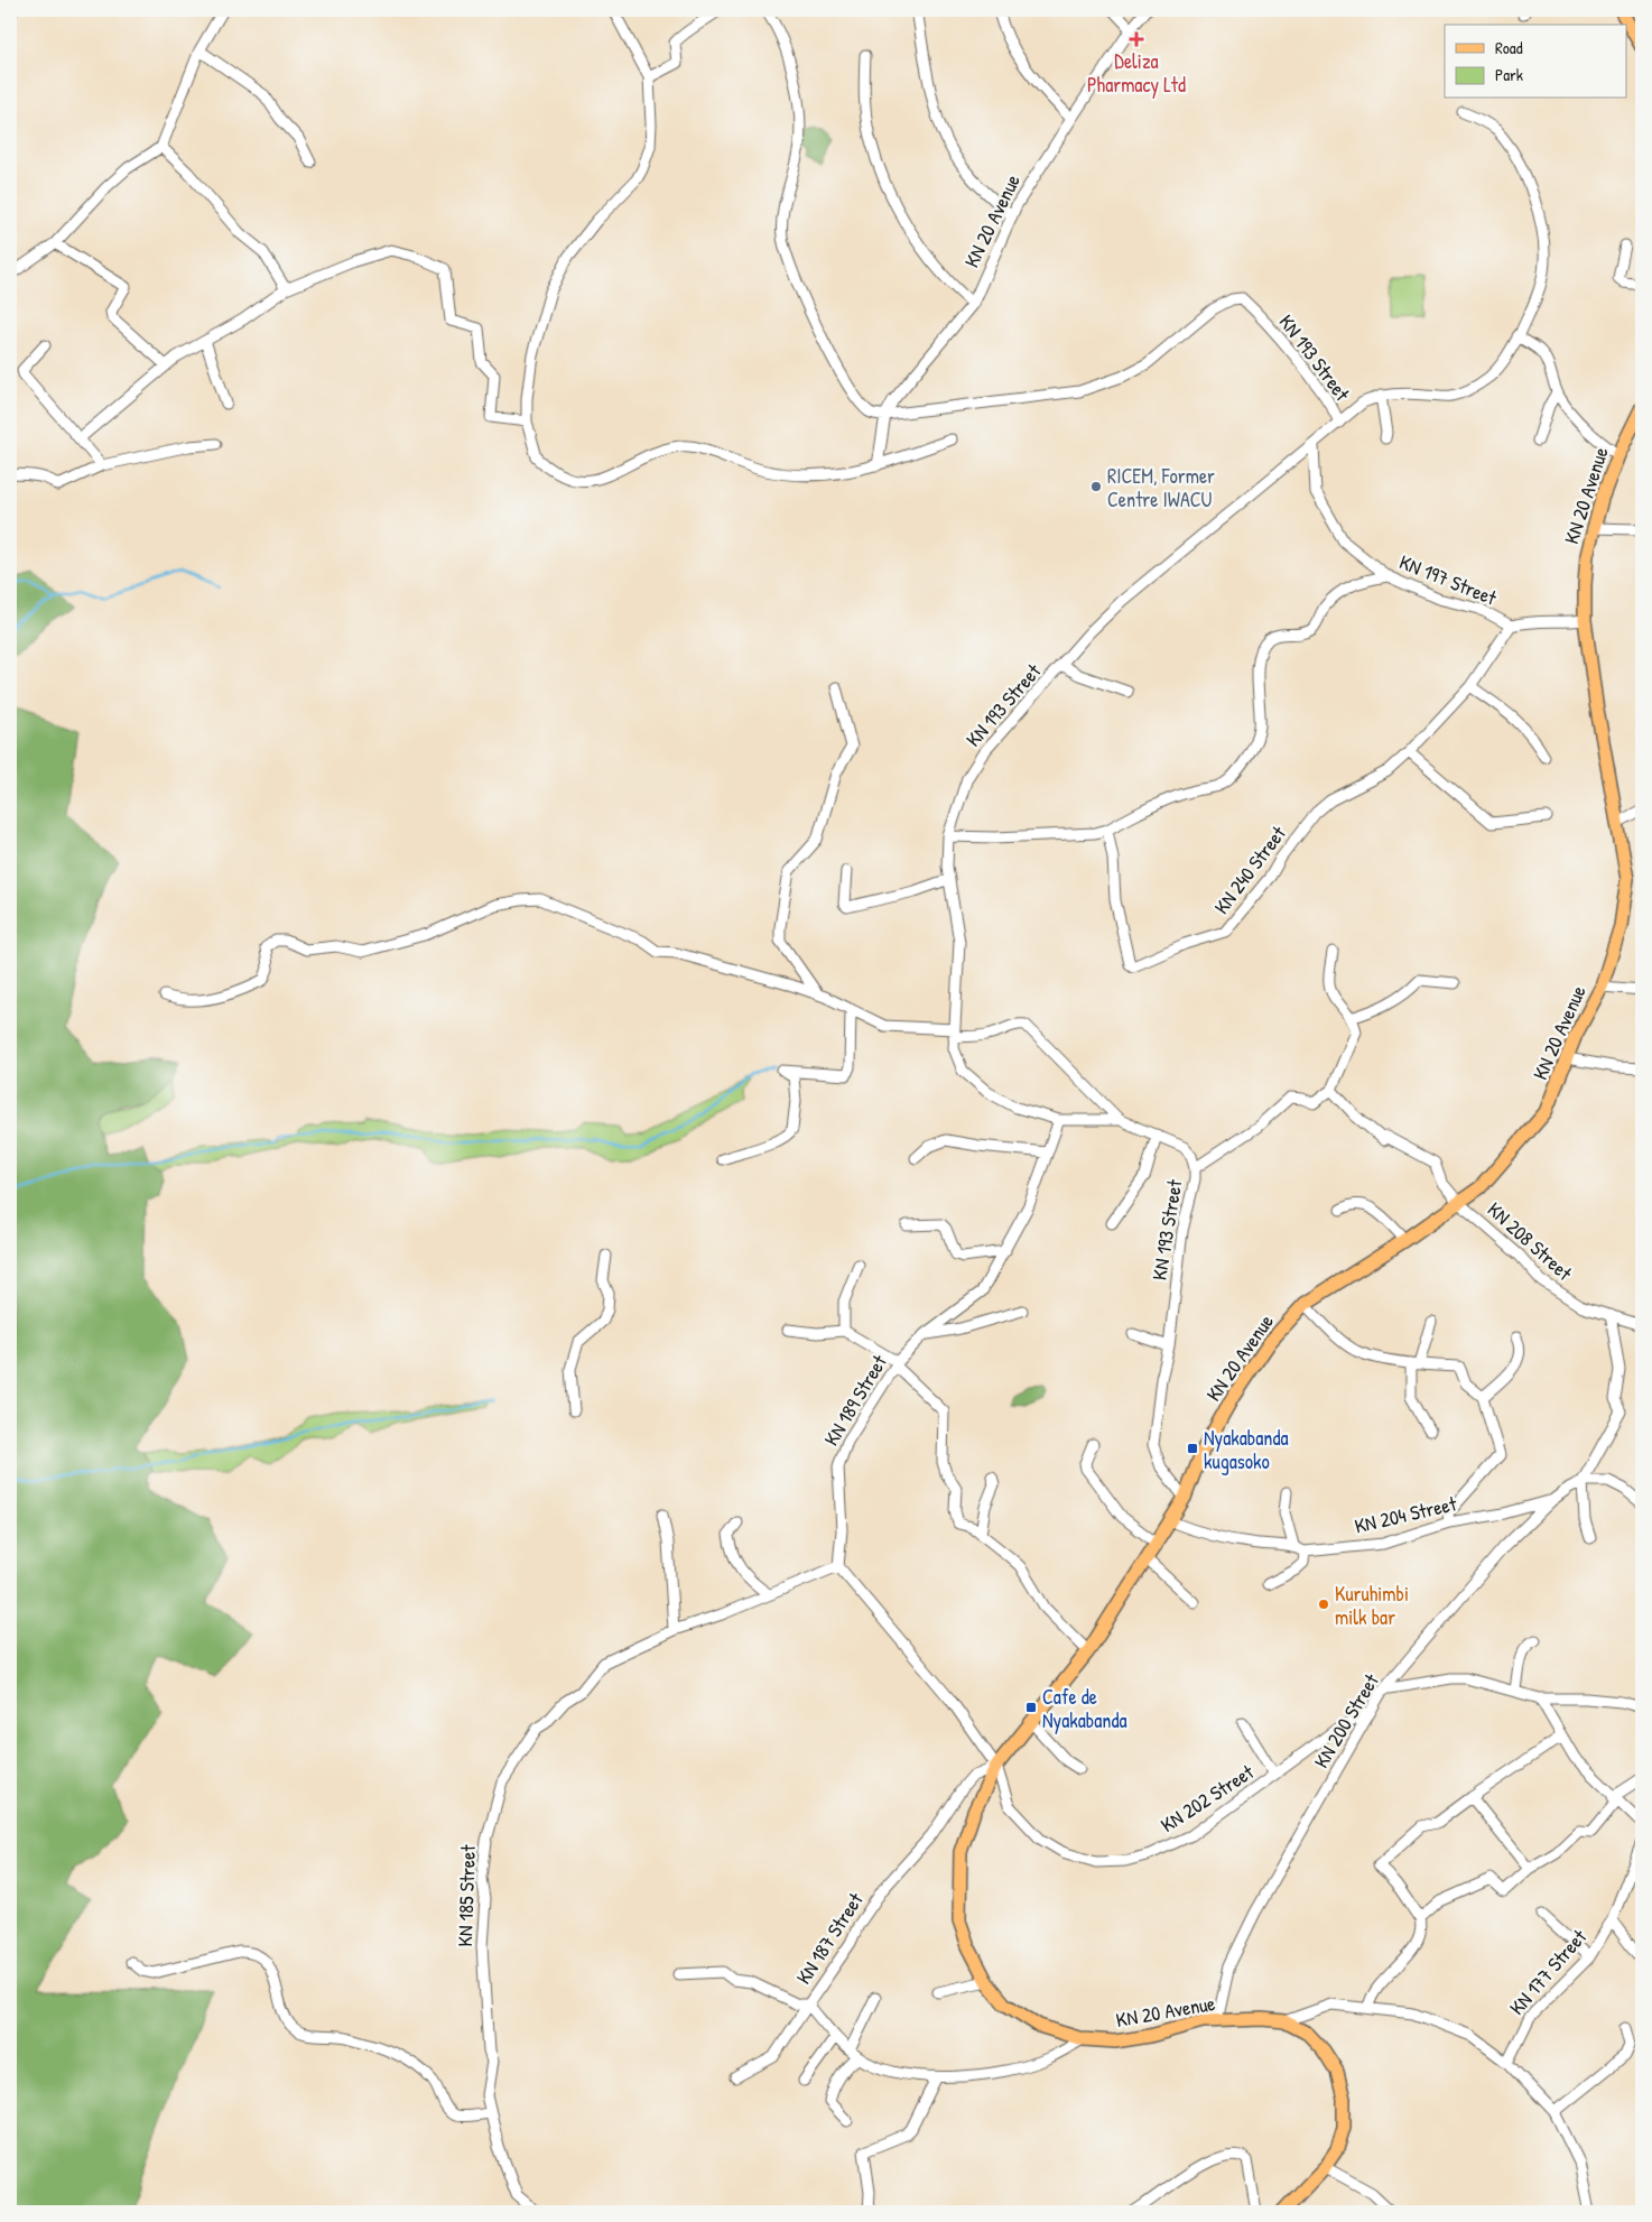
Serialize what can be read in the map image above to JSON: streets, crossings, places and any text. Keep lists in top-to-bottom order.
{
  "streets": {
    "main road": ["KN 20 Avenue"],
    "street": [
      "KN 193 Street",
      "KN 197 Street",
      "KN 240 Street",
      "KN 208 Street",
      "KN 189 Street",
      "KN 204 Street",
      "KN 200 Street",
      "KN 202 Street",
      "KN 185 Street",
      "KN 187 Street",
      "KN 177 Street"
    ]
  },
  "crossings": [
    ["KN 20 Avenue", "KN 193 Street"],
    ["KN 20 Avenue", "KN 197 Street"],
    ["KN 20 Avenue", "KN 208 Street"],
    ["KN 20 Avenue", "KN 200 Street"],
    ["KN 20 Avenue", "KN 202 Street"],
    ["KN 20 Avenue", "KN 187 Street"],
    ["KN 193 Street", "KN 197 Street"],
    ["KN 193 Street", "KN 189 Street"],
    ["KN 197 Street", "KN 240 Street"],
    ["KN 189 Street", "KN 185 Street"],
    ["KN 204 Street", "KN 200 Street"],
    ["KN 200 Street", "KN 202 Street"],
    ["KN 202 Street", "KN 187 Street"]
  ],
  "places": {
    "health": ["Deliza Pharmacy Ltd"],
    "other": ["RICEM, Former Centre IWACU", "Kuruhimbi milk bar"],
    "transit": ["Nyakabanda kugasoko", "Cafe de Nyakabanda"]
  },
  "legend": ["Road", "Park"]
}
